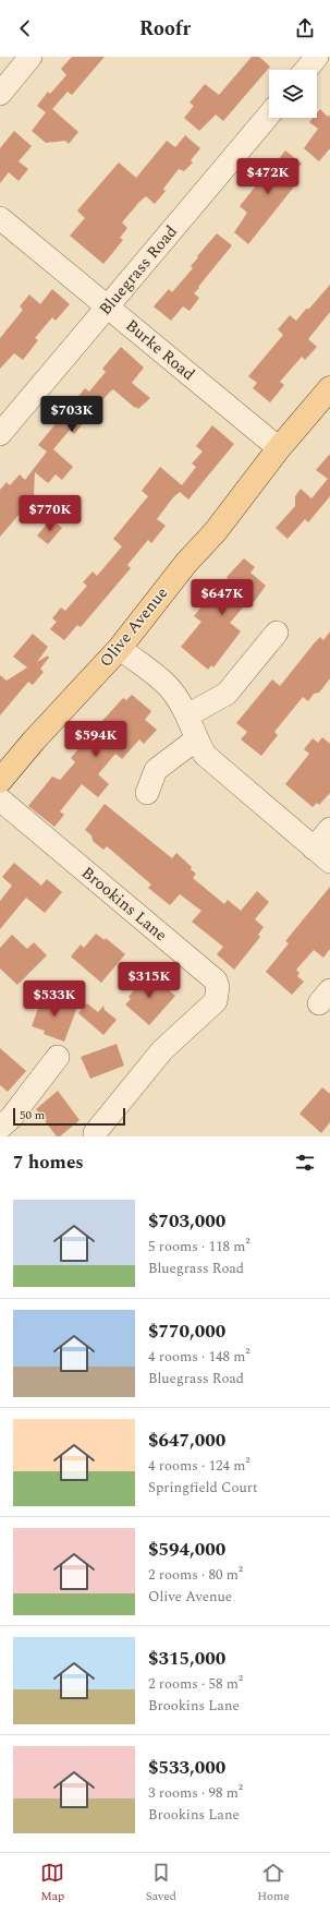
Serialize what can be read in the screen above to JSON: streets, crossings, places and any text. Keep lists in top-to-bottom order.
{
  "streets": {
    "main road": ["Olive Avenue"],
    "street": ["Bluegrass Road", "Burke Road", "Brookins Lane"]
  },
  "crossings": [
    ["Bluegrass Road", "Burke Road"],
    ["Burke Road", "Olive Avenue"]
  ],
  "scale_bar": "50 m",
  "page": {
    "header": "Roofr",
    "price": [
      "$472K",
      "$703K",
      "$770K",
      "$647K",
      "$594K",
      "$315K",
      "$533K"
    ],
    "scale": "50 m",
    "heading": "7 homes",
    "list": [
      {
        "name": "$703,000",
        "note": "5 rooms · 118 m² · Bluegrass Road"
      },
      {
        "name": "$770,000",
        "note": "4 rooms · 148 m² · Bluegrass Road"
      },
      {
        "name": "$647,000",
        "note": "4 rooms · 124 m² · Springfield Court"
      },
      {
        "name": "$594,000",
        "note": "2 rooms · 80 m² · Olive Avenue"
      },
      {
        "name": "$315,000",
        "note": "2 rooms · 58 m² · Brookins Lane"
      },
      {
        "name": "$533,000",
        "note": "3 rooms · 98 m² · Brookins Lane"
      }
    ],
    "tabs": ["Map", "Saved", "Home"]
  }
}
